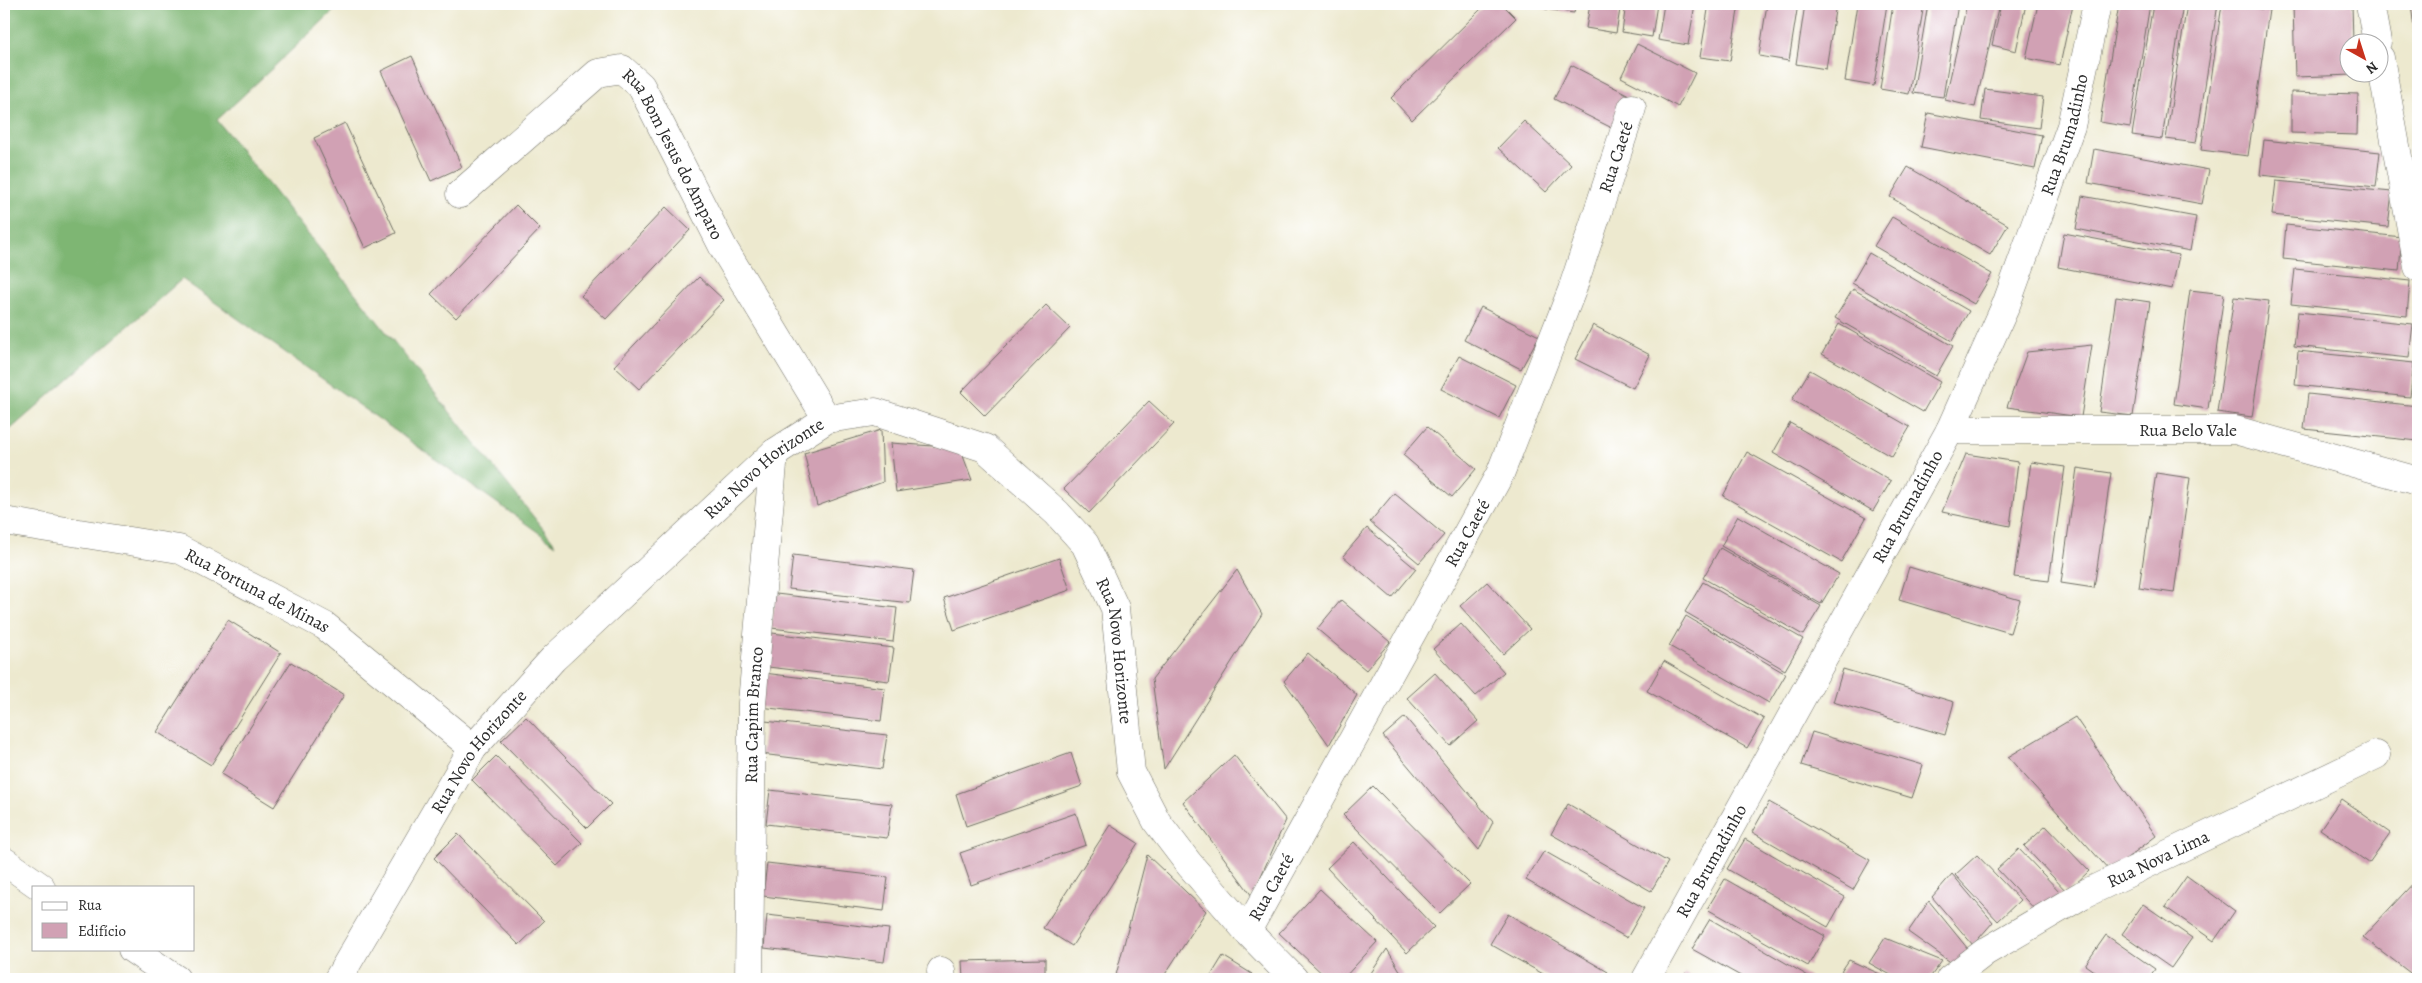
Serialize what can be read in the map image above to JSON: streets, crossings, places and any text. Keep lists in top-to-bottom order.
{
  "streets": {
    "street": [
      "Rua Brumadinho",
      "Rua Caeté",
      "Rua Bom Jesus do Amparo",
      "Rua Belo Vale",
      "Rua Novo Horizonte",
      "Rua Fortuna de Minas",
      "Rua Capim Branco",
      "Rua Nova Lima"
    ]
  },
  "crossings": [
    ["Rua Brumadinho", "Rua Belo Vale"],
    ["Rua Caeté", "Rua Novo Horizonte"],
    ["Rua Bom Jesus do Amparo", "Rua Novo Horizonte"],
    ["Rua Novo Horizonte", "Rua Fortuna de Minas"],
    ["Rua Novo Horizonte", "Rua Capim Branco"]
  ],
  "legend": ["Rua", "Edifício"],
  "north": "bottom right"
}
